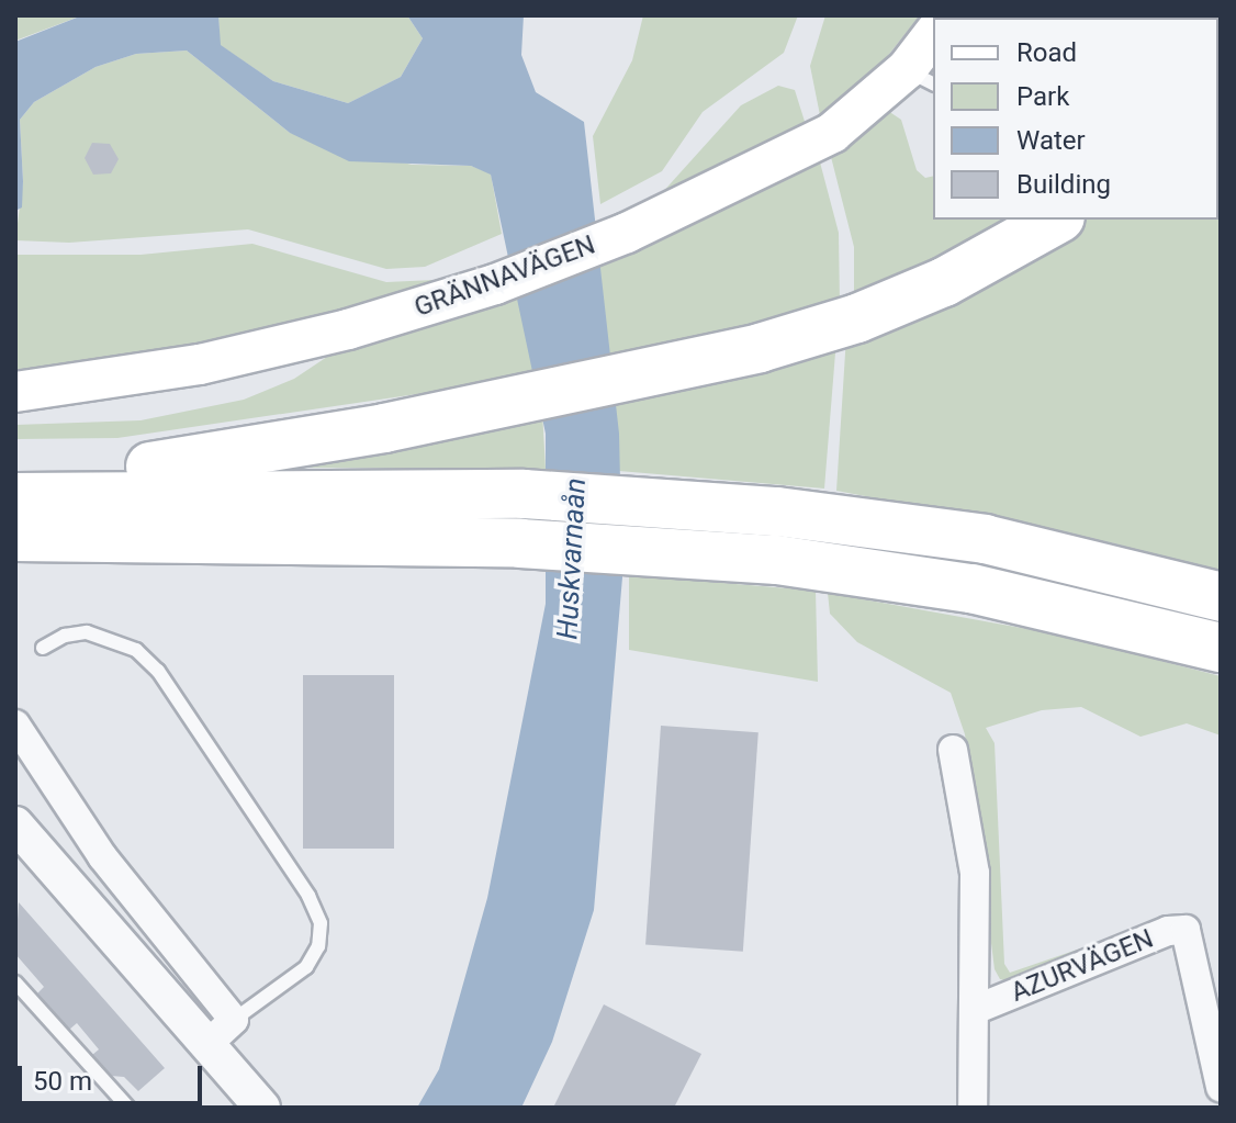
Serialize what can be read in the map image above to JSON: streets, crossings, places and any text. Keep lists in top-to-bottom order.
{
  "streets": {
    "main road": ["GRÄNNAVÄGEN"],
    "street": ["AZURVÄGEN"]
  },
  "water": ["Huskvarnaån"],
  "legend": [
    "Road",
    "Park",
    "Water",
    "Building"
  ],
  "scale_bar": "50 m"
}
